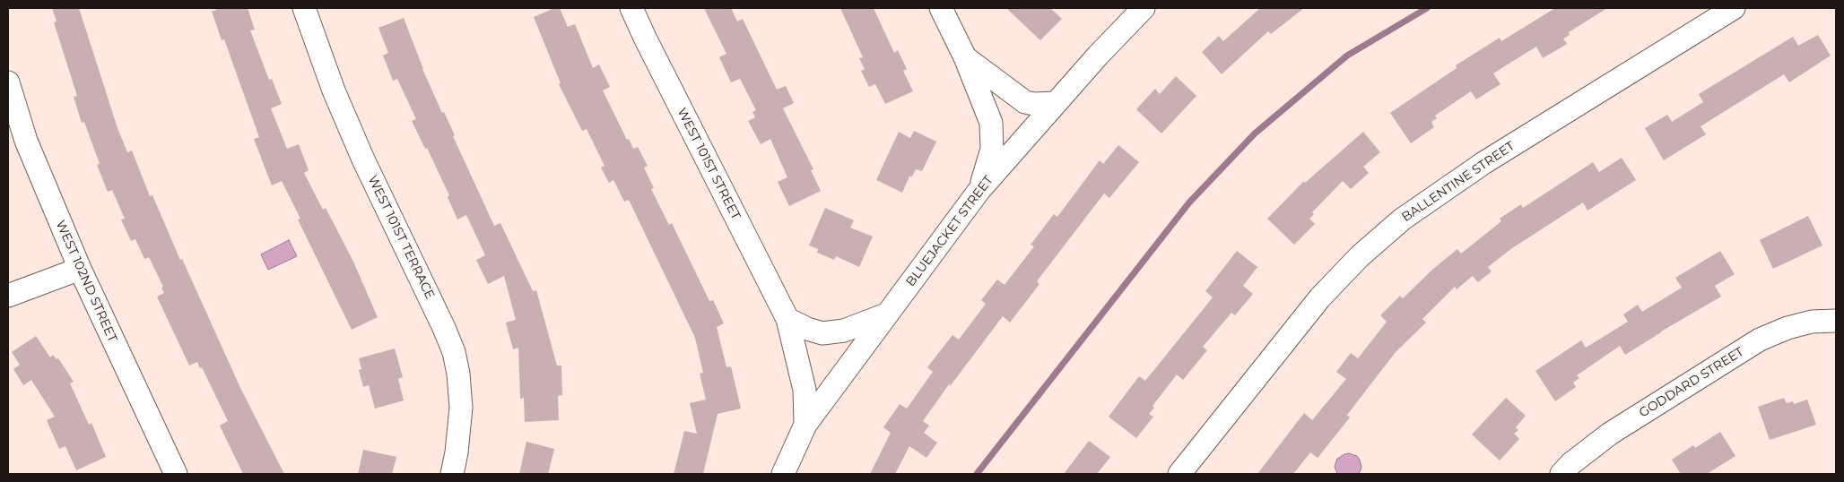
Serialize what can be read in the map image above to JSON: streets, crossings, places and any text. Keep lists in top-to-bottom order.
{
  "streets": {
    "street": [
      "WEST 101ST STREET",
      "BALLENTINE STREET",
      "BLUEJACKET STREET",
      "WEST 101ST TERRACE",
      "WEST 102ND STREET",
      "GODDARD STREET"
    ]
  },
  "crossings": [
    ["WEST 101ST STREET", "BLUEJACKET STREET"]
  ]
}
